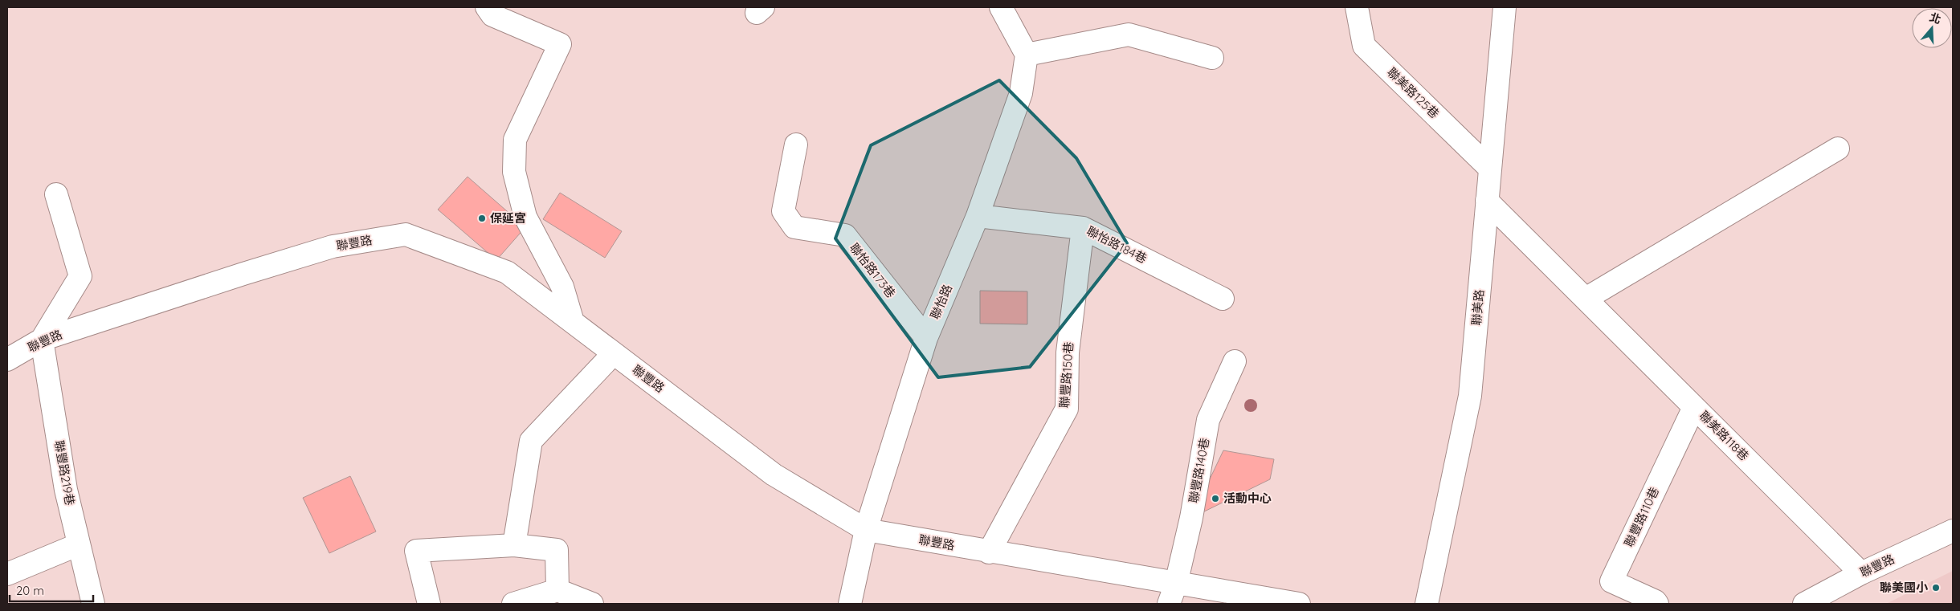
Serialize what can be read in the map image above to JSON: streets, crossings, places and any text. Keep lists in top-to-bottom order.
{
  "streets": {
    "street": [
      "聯美路125巷",
      "聯豐路",
      "聯怡路184巷",
      "聯怡路173巷",
      "聯怡路",
      "聯美路",
      "聯豐路150巷",
      "聯美路118巷",
      "聯豐路140巷",
      "聯豐路219巷",
      "聯豐路110巷"
    ]
  },
  "crossings": [
    ["聯美路125巷", "聯美路"],
    ["聯豐路", "聯怡路"],
    ["聯豐路", "聯豐路150巷"],
    ["聯豐路", "聯美路118巷"],
    ["聯豐路", "聯豐路140巷"],
    ["聯豐路", "聯豐路219巷"],
    ["聯怡路184巷", "聯怡路"],
    ["聯怡路184巷", "聯豐路150巷"],
    ["聯怡路173巷", "聯怡路"],
    ["聯美路", "聯美路118巷"],
    ["聯美路118巷", "聯豐路110巷"]
  ],
  "places": ["保延宮", "活動中心", "聯美國小"],
  "scale_bar": "20 m",
  "north": "top"
}
